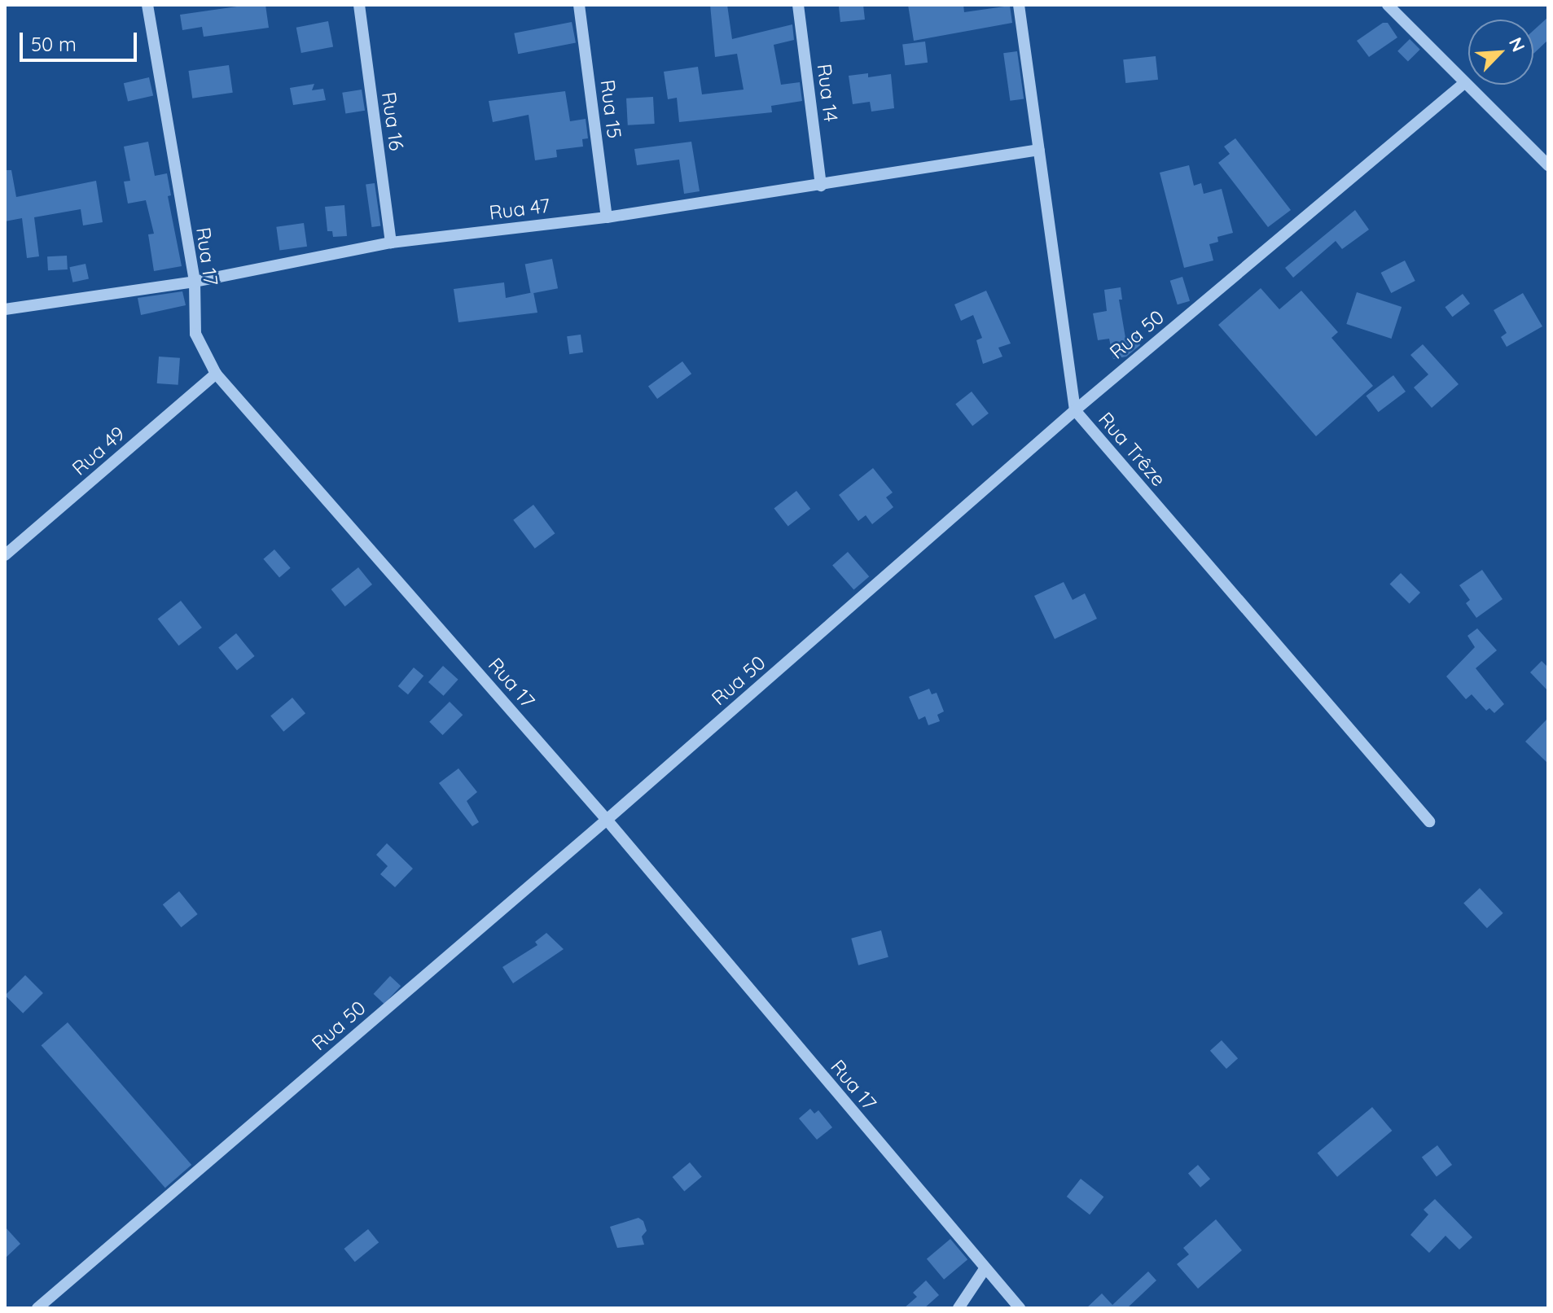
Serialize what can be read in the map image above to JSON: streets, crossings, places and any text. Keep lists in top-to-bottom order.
{
  "streets": {
    "street": [
      "Rua 14",
      "Rua 15",
      "Rua 16",
      "Rua 47",
      "Rua 17",
      "Rua 50",
      "Rua Trêze",
      "Rua 49"
    ]
  },
  "crossings": [
    ["Rua 14", "Rua 47"],
    ["Rua 15", "Rua 47"],
    ["Rua 16", "Rua 47"],
    ["Rua 47", "Rua 17"],
    ["Rua 47", "Rua Trêze"],
    ["Rua 17", "Rua 50"],
    ["Rua 17", "Rua 49"],
    ["Rua 50", "Rua Trêze"]
  ],
  "scale_bar": "50 m",
  "north": "top right"
}
